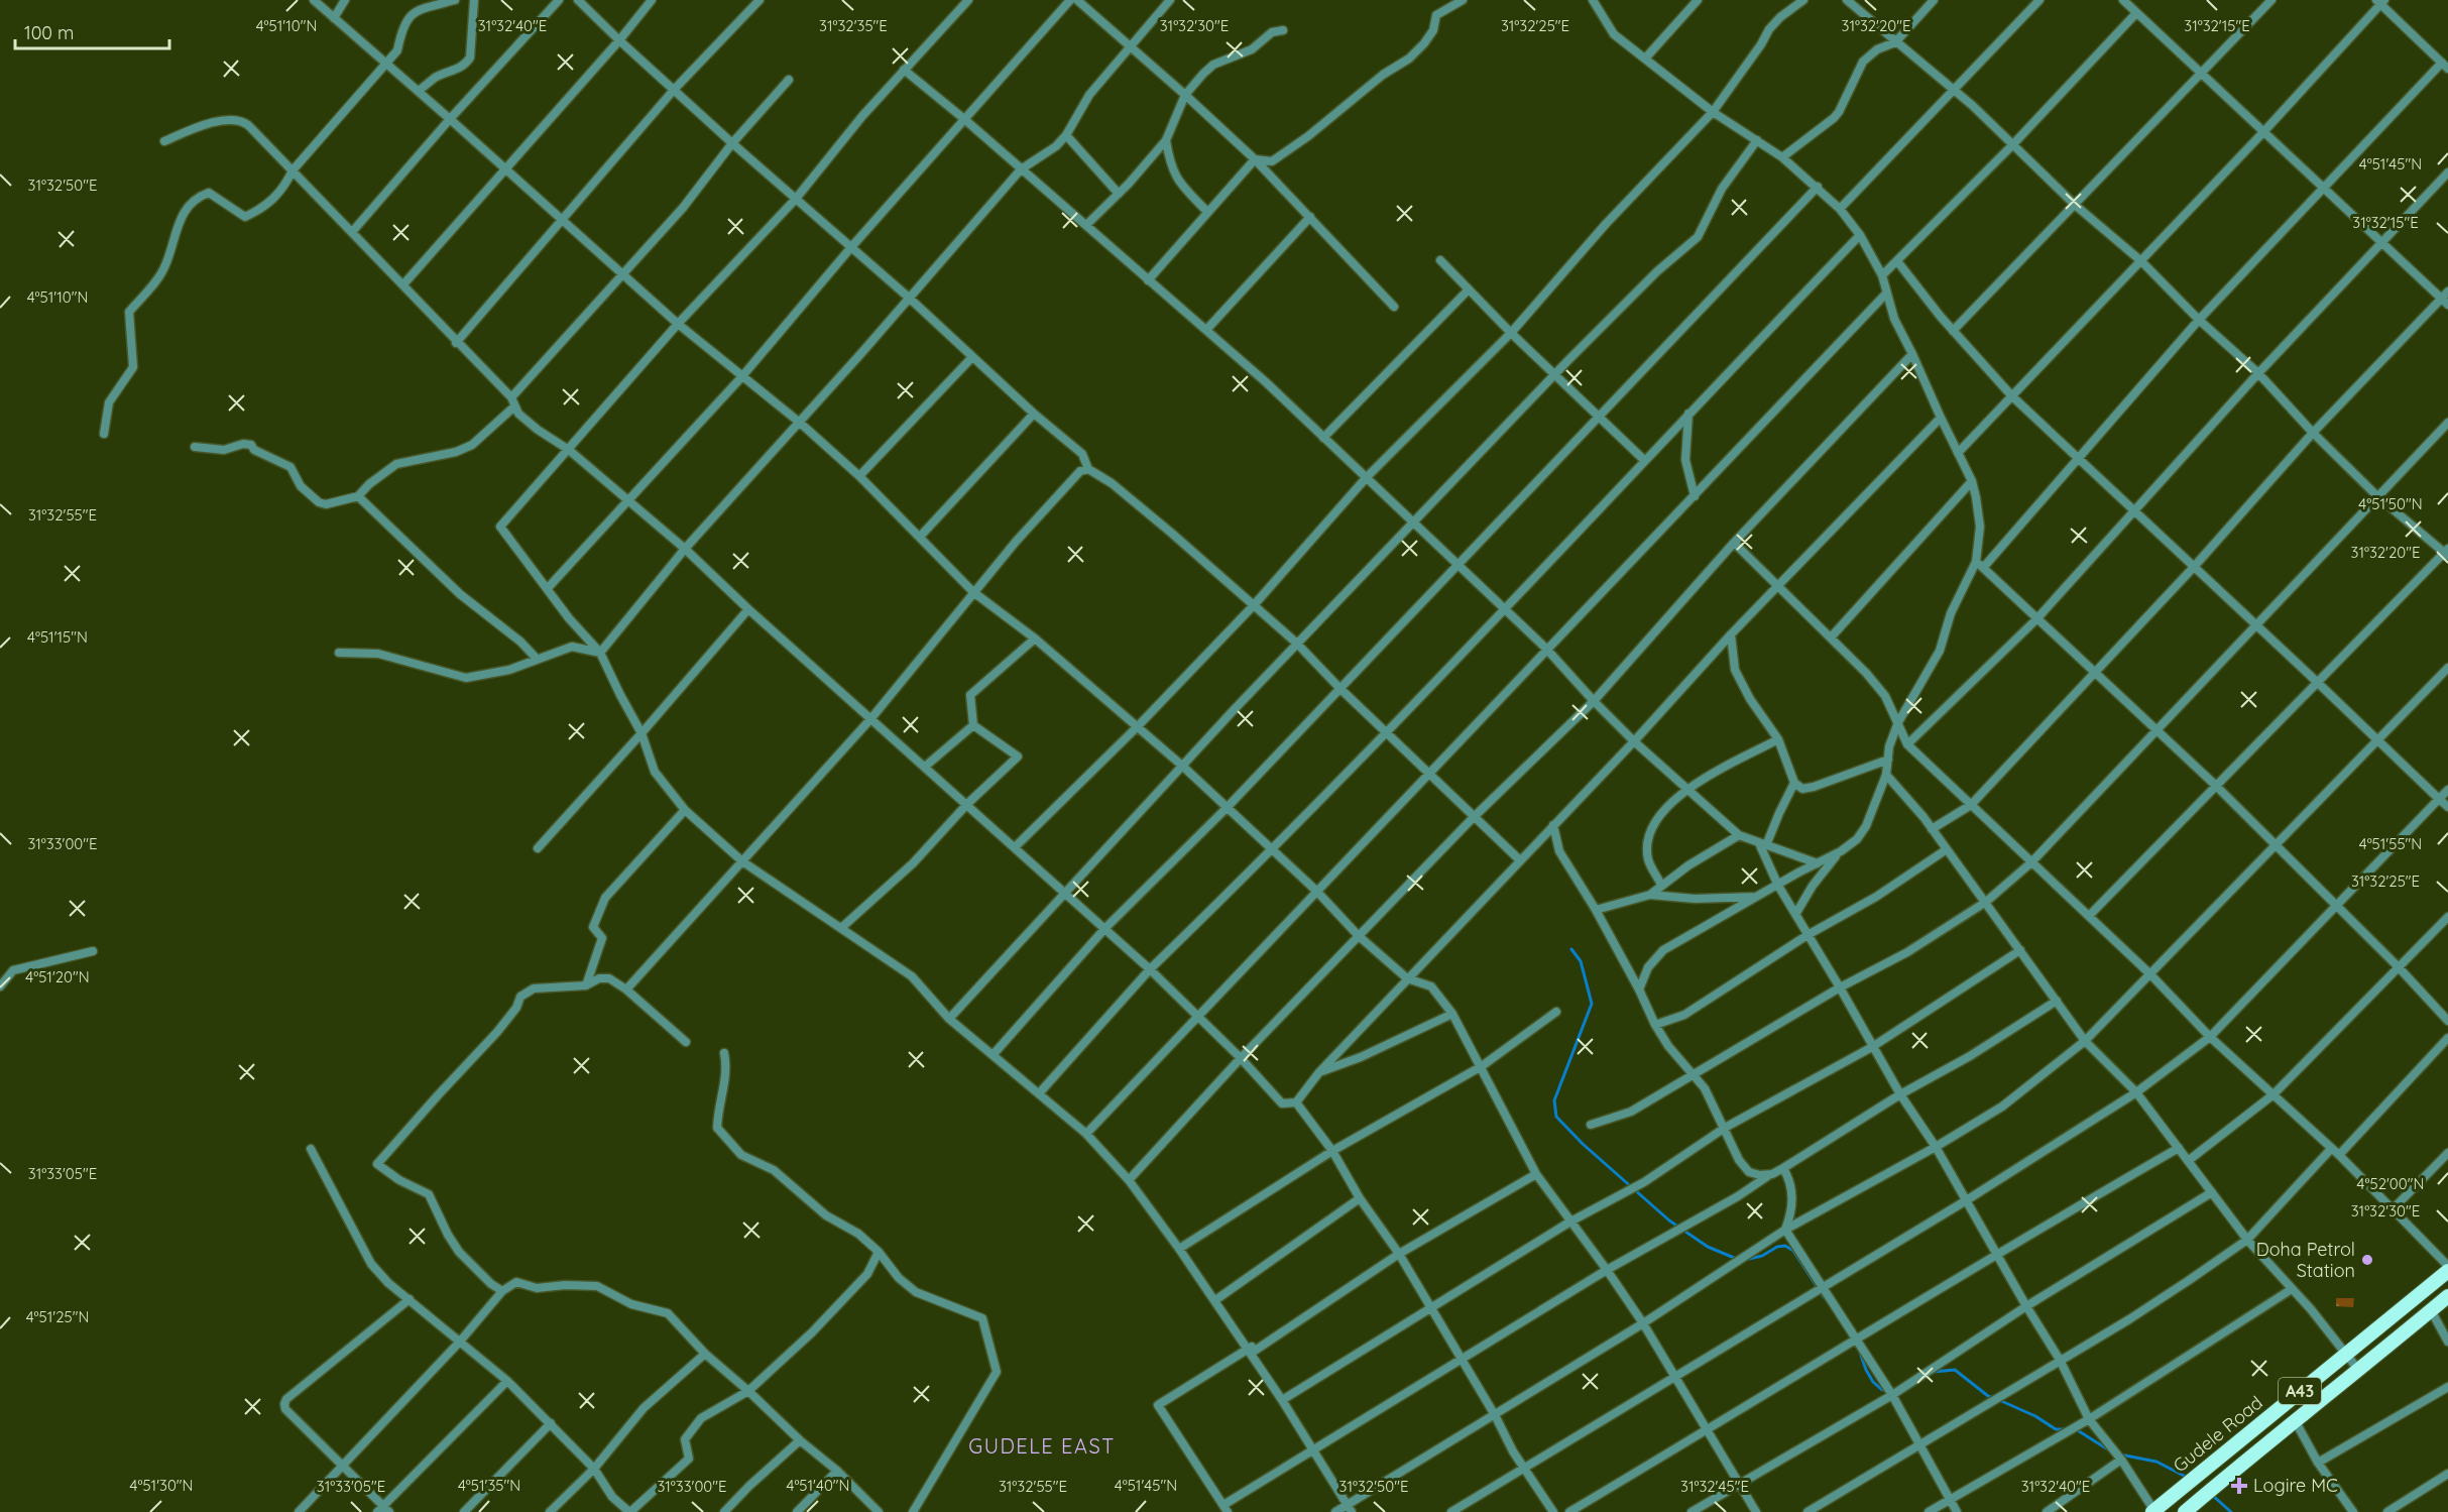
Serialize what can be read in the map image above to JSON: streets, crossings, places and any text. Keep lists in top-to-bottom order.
{
  "streets": {
    "highway": ["A43", "Gudele Road"]
  },
  "districts": ["GUDELE EAST"],
  "places": {
    "other": ["Doha Petrol Station"],
    "health": ["Logire MC"]
  },
  "scale_bar": "100 m",
  "coordinates": [
    "31°32'40\"E",
    "31°32'35\"E",
    "31°32'30\"E",
    "31°32'25\"E",
    "31°32'20\"E",
    "31°32'15\"E",
    "4°51'10\"N",
    "4°51'45\"N",
    "31°32'50\"E",
    "4°51'50\"N",
    "31°32'55\"E",
    "4°51'15\"N",
    "4°51'55\"N",
    "31°33'00\"E",
    "4°51'20\"N",
    "31°33'05\"E",
    "4°52'00\"N",
    "4°51'25\"N",
    "4°51'30\"N",
    "4°51'35\"N",
    "4°51'40\"N",
    "31°32'45\"E"
  ]
}
